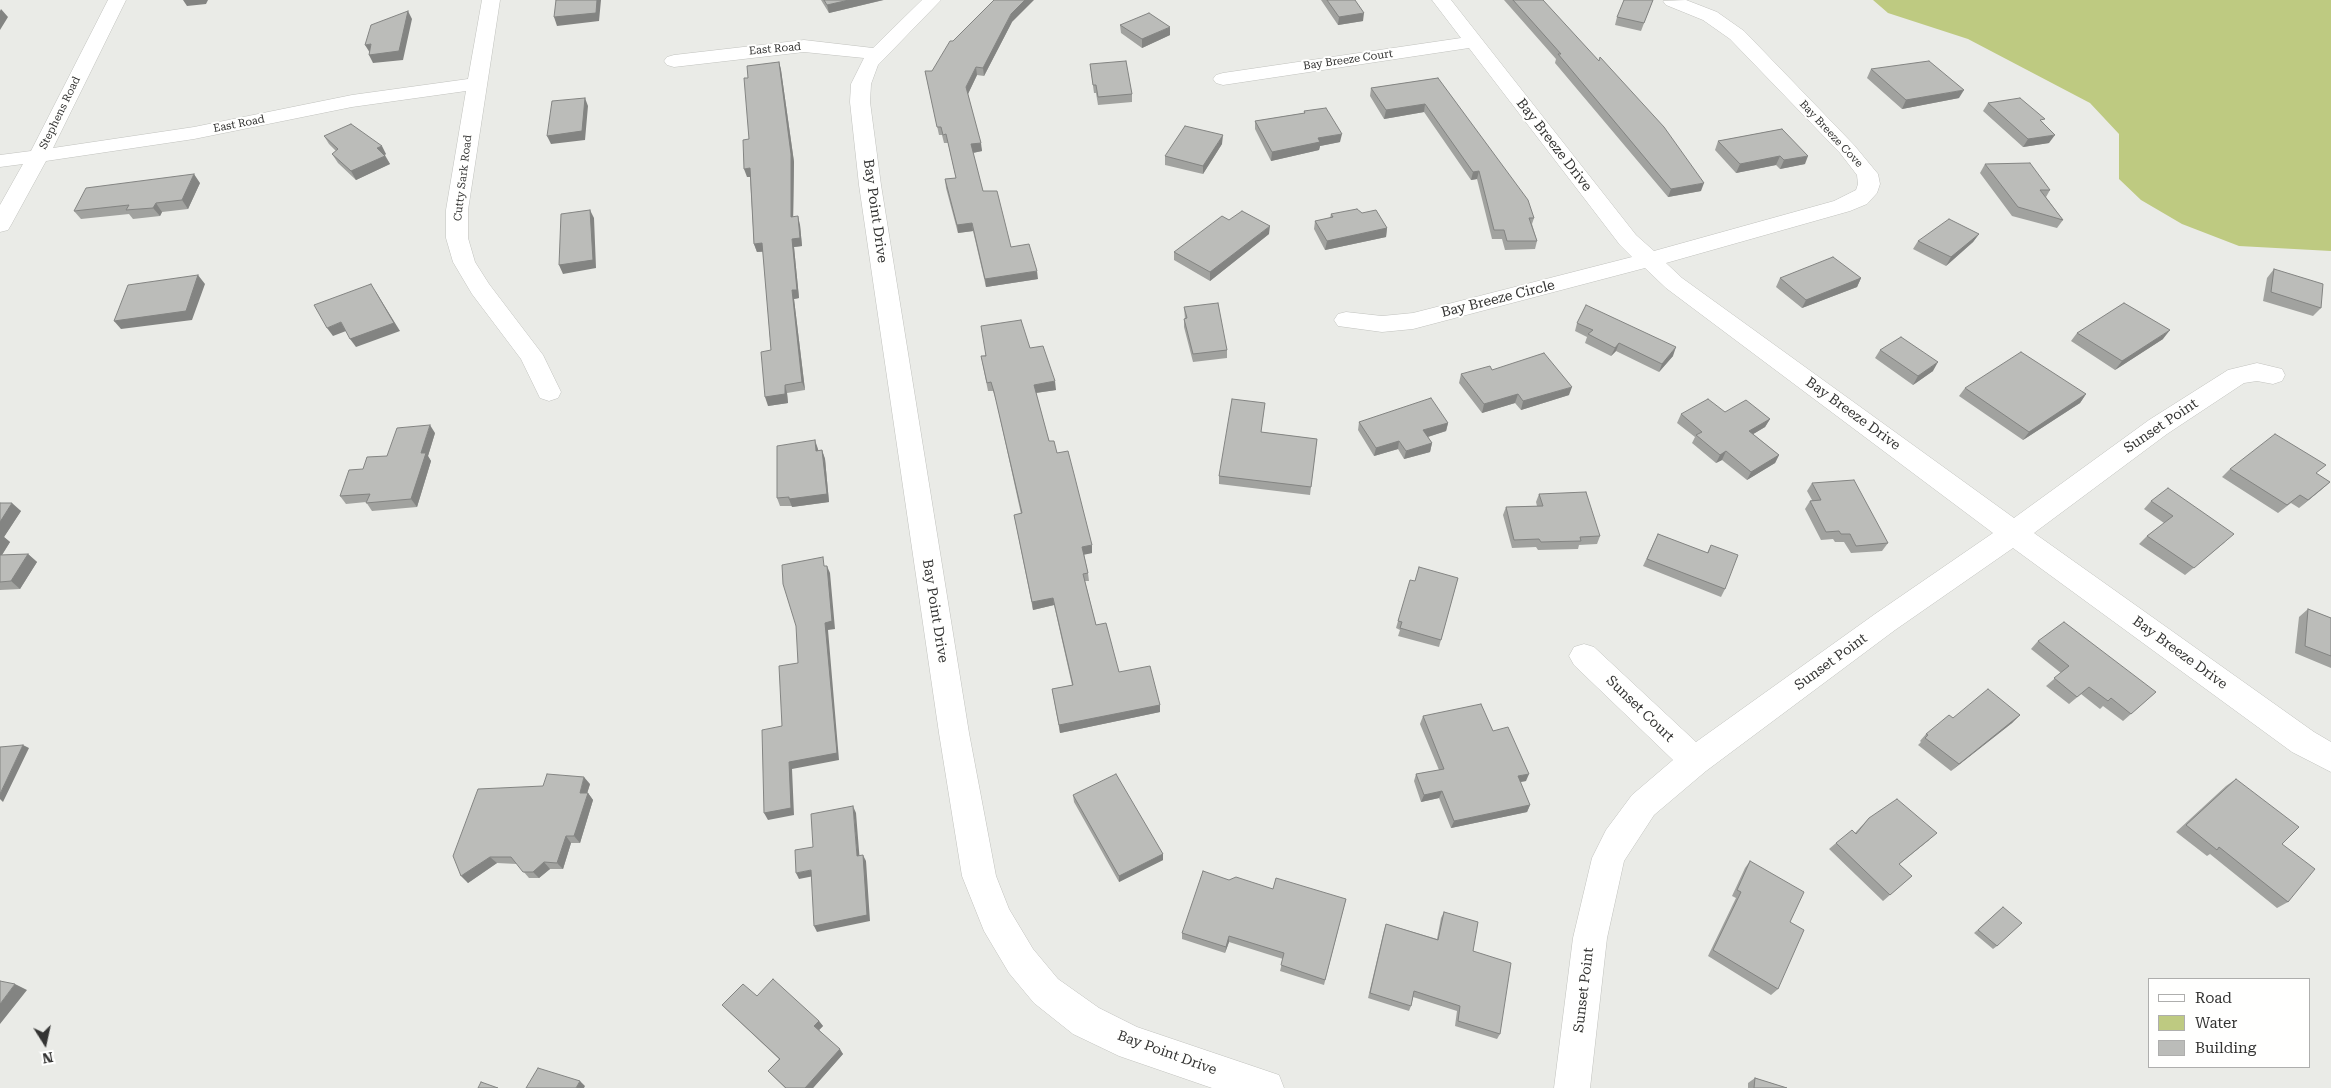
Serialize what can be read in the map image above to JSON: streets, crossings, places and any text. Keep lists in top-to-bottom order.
{
  "streets": {
    "street": [
      "East Road",
      "Bay Breeze Court",
      "Stephens Road",
      "Bay Breeze Cove",
      "Bay Breeze Drive",
      "Cutty Sark Road",
      "Bay Point Drive",
      "Bay Breeze Circle",
      "Sunset Point",
      "Sunset Court"
    ]
  },
  "crossings": [
    ["East Road", "Stephens Road"],
    ["East Road", "Cutty Sark Road"],
    ["East Road", "Bay Point Drive"],
    ["Bay Breeze Court", "Bay Breeze Drive"],
    ["Bay Breeze Cove", "Bay Breeze Drive"],
    ["Bay Breeze Cove", "Bay Breeze Circle"],
    ["Bay Breeze Drive", "Bay Breeze Circle"],
    ["Bay Breeze Drive", "Sunset Point"],
    ["Sunset Point", "Sunset Court"]
  ],
  "legend": ["Road", "Water", "Building"],
  "north": "bottom"
}
